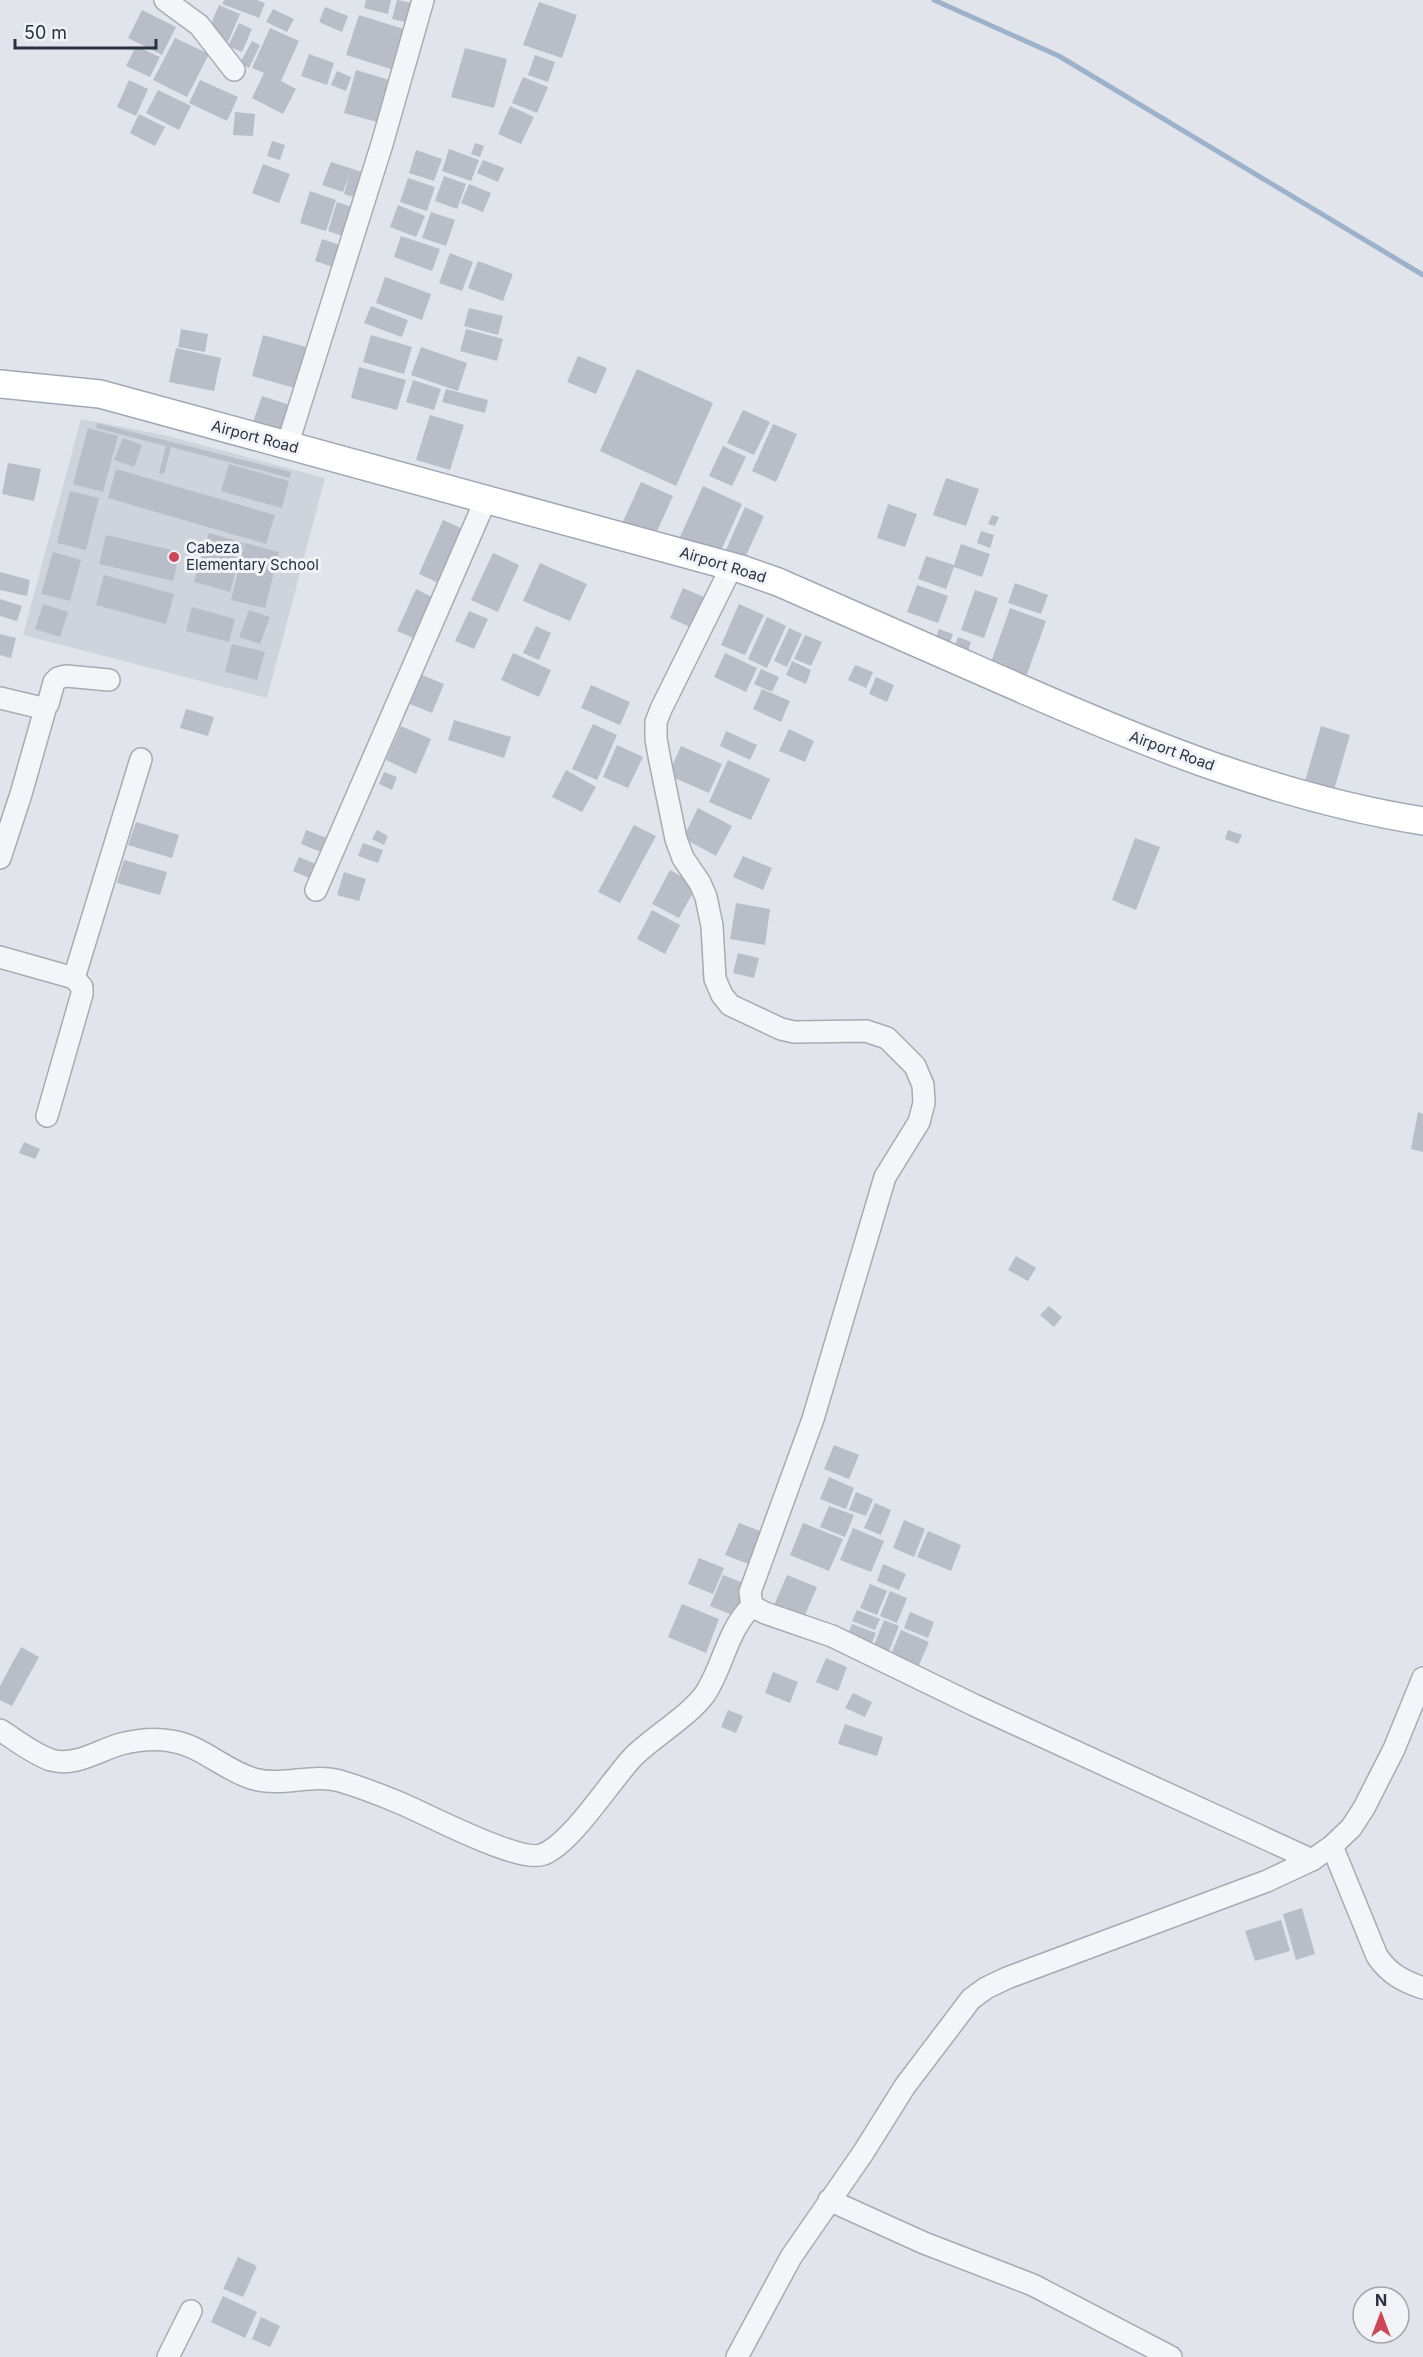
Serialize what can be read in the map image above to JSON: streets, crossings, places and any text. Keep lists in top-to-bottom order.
{
  "streets": {
    "main road": ["Airport Road"]
  },
  "places": ["Cabeza Elementary School"],
  "scale_bar": "50 m",
  "north": "top"
}
